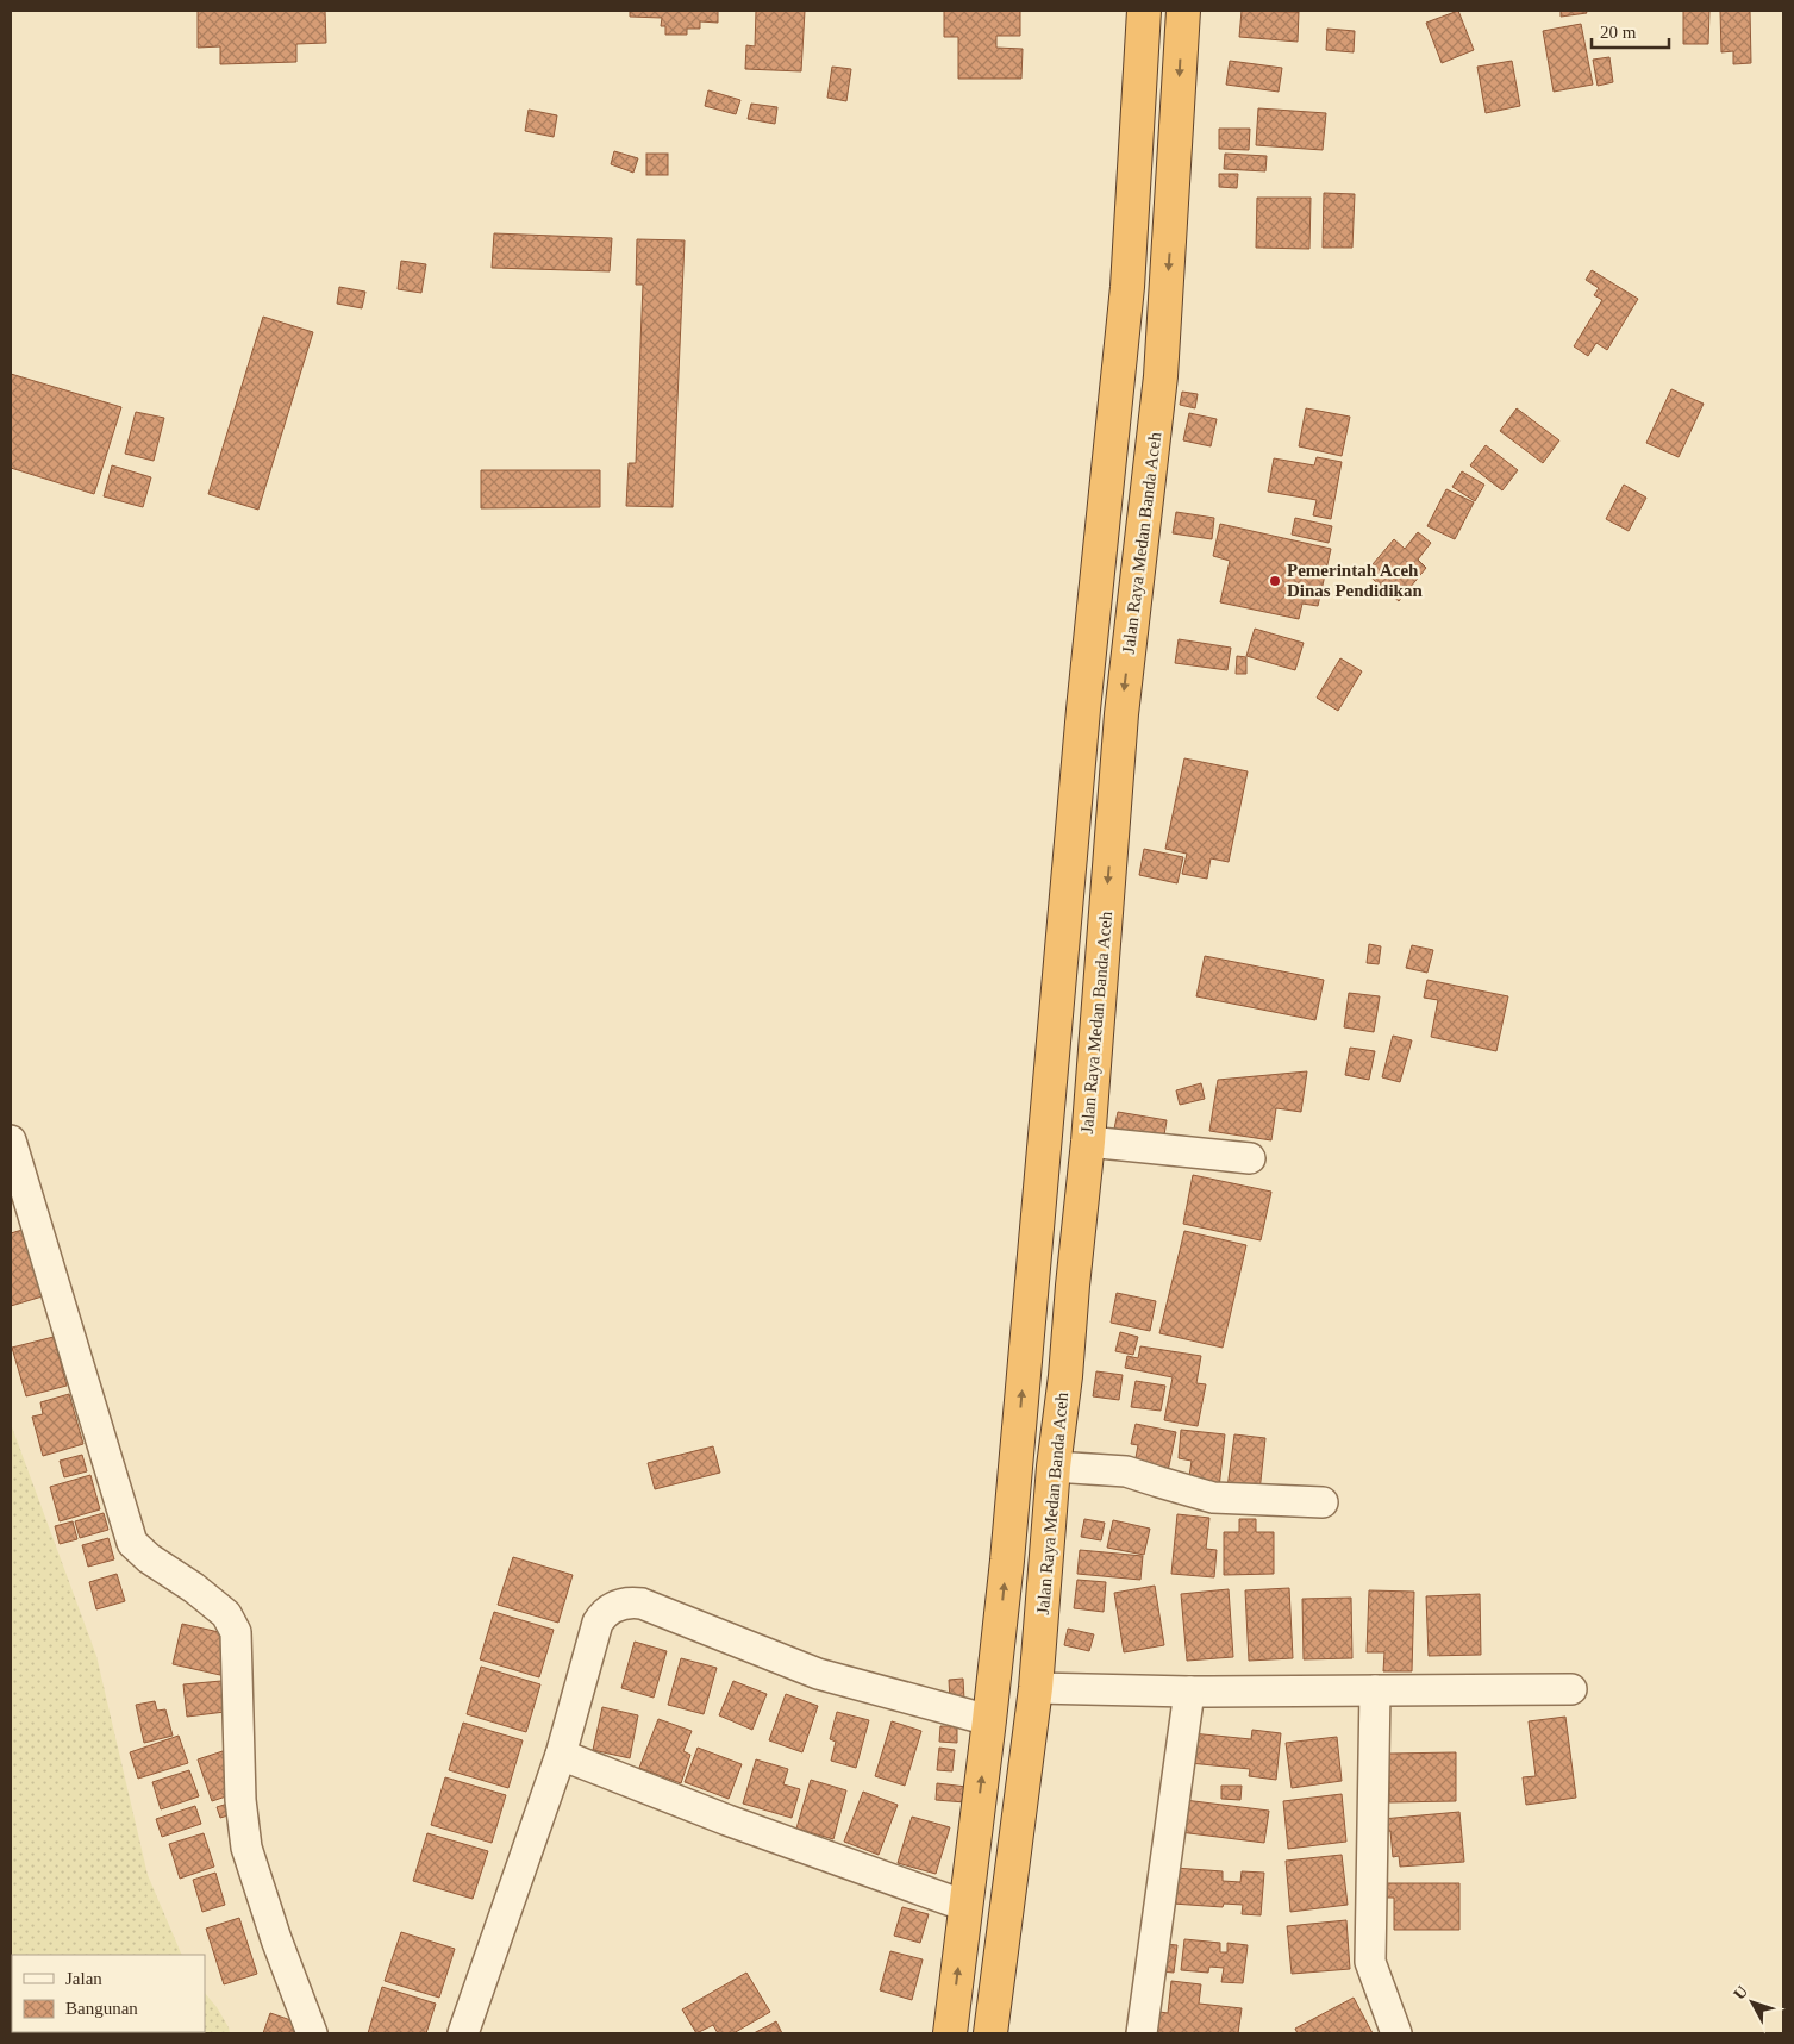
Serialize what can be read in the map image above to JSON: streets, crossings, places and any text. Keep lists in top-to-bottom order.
{
  "streets": {
    "highway": ["Jalan Raya Medan Banda Aceh"]
  },
  "places": ["Pemerintah Aceh Dinas Pendidikan"],
  "legend": ["Jalan", "Bangunan"],
  "scale_bar": "20 m",
  "north": "top left"
}
